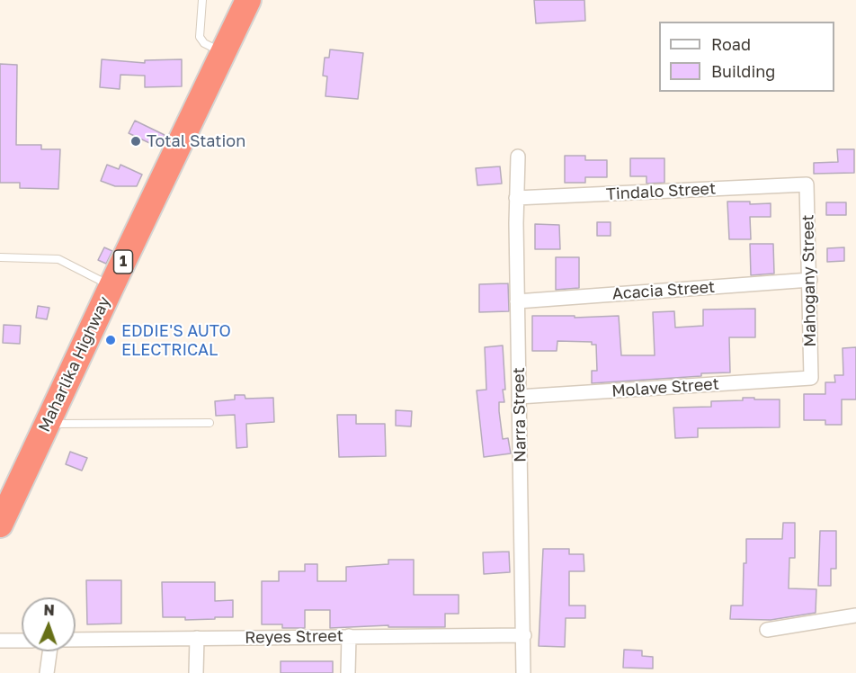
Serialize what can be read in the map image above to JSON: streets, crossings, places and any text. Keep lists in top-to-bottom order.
{
  "streets": {
    "highway": ["1", "Maharlika Highway"],
    "street": [
      "Tindalo Street",
      "Mahogany Street",
      "Acacia Street",
      "Molave Street",
      "Narra Street",
      "Reyes Street"
    ]
  },
  "crossings": [
    ["Tindalo Street", "Mahogany Street"],
    ["Tindalo Street", "Narra Street"],
    ["Mahogany Street", "Acacia Street"],
    ["Mahogany Street", "Molave Street"],
    ["Acacia Street", "Narra Street"],
    ["Molave Street", "Narra Street"],
    ["Narra Street", "Reyes Street"]
  ],
  "places": ["Total Station", "EDDIE'S AUTO ELECTRICAL"],
  "legend": ["Road", "Building"],
  "north": "top"
}
